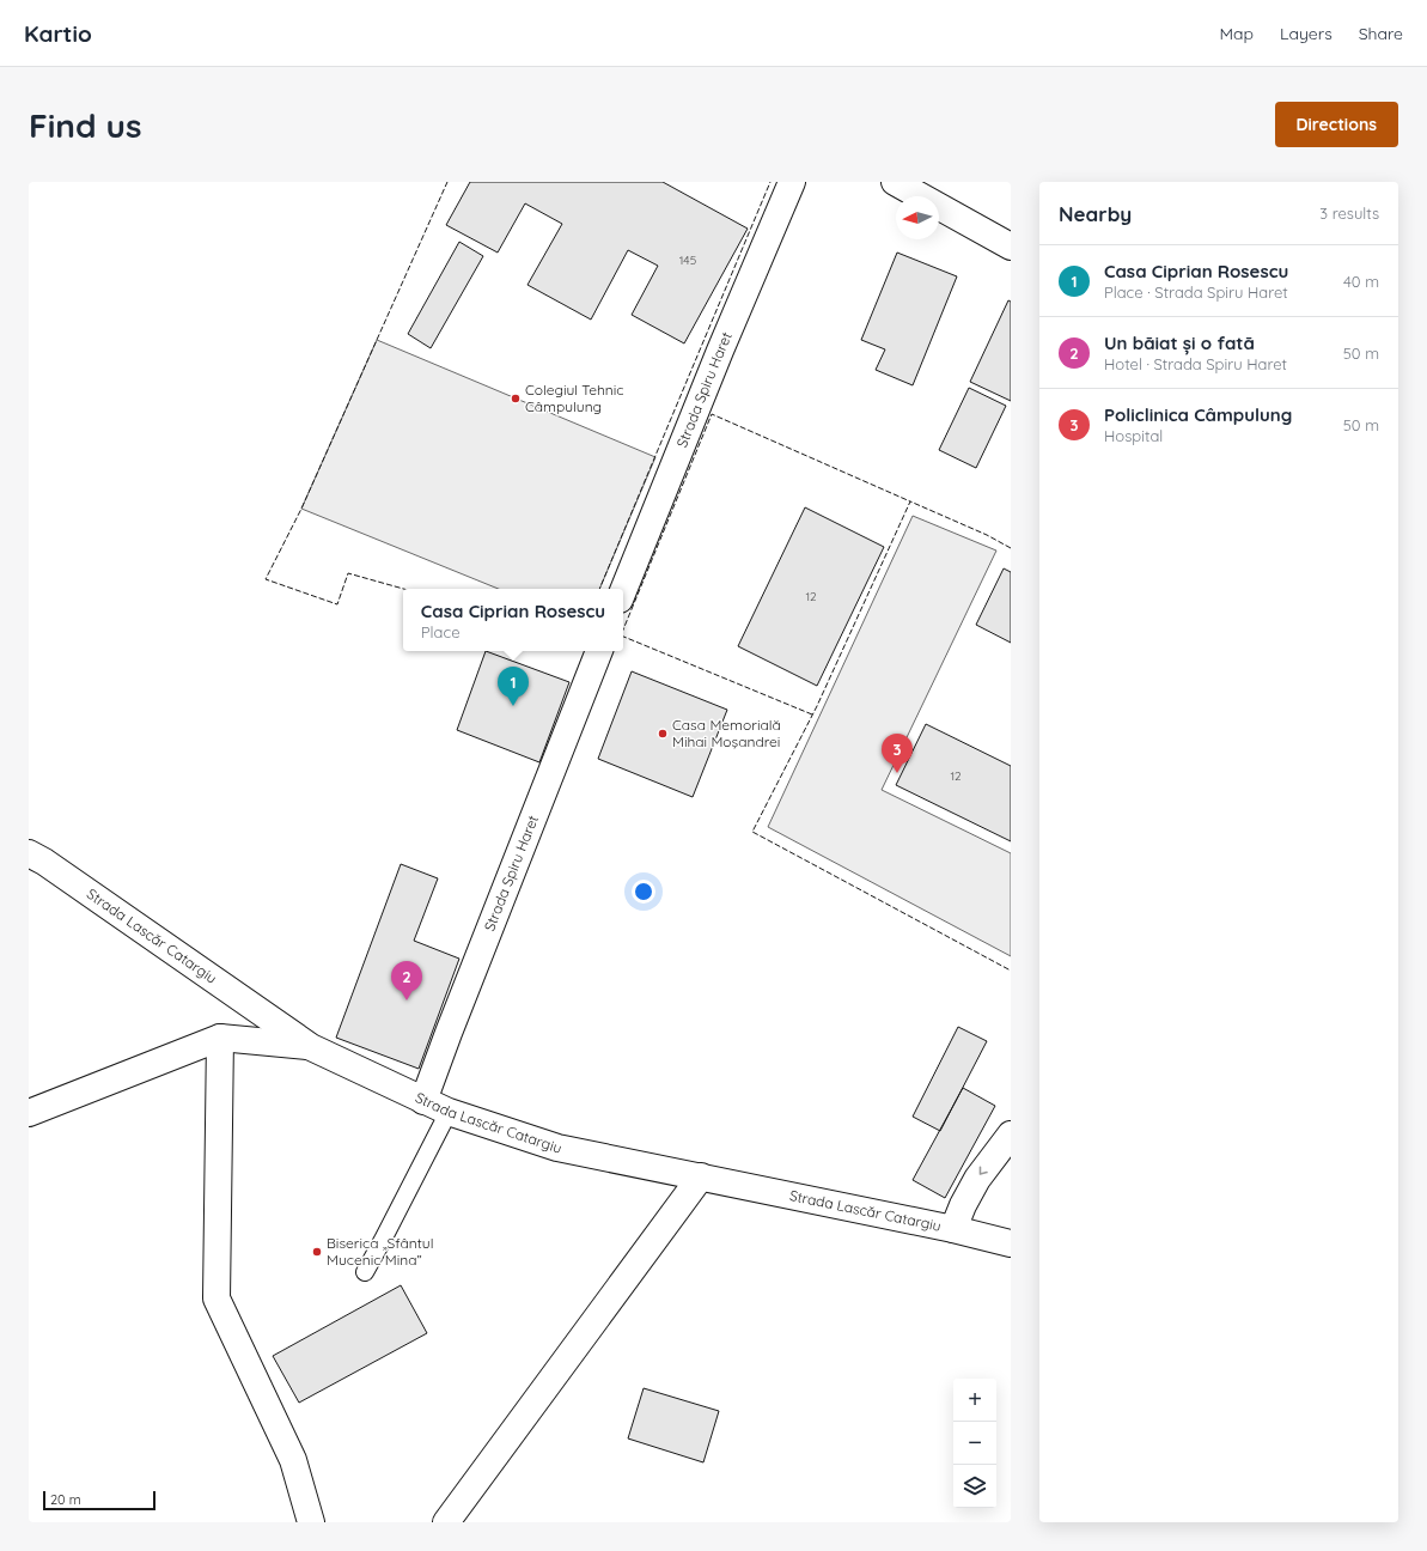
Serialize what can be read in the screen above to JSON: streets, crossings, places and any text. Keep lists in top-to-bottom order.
{
  "streets": {
    "street": ["Strada Spiru Haret", "Strada Lascăr Catargiu"]
  },
  "crossings": [
    ["Strada Spiru Haret", "Strada Lascăr Catargiu"]
  ],
  "places": ["Colegiul Tehnic Câmpulung", "Casa Memorială Mihai Moşandrei", "Biserica „Sfântul Mucenic Mina”"],
  "house_numbers": ["145", "12", "12"],
  "scale_bar": "20 m",
  "north": "left",
  "page": {
    "header": "Kartio",
    "nav": ["Map", "Layers", "Share"],
    "buttons": "Directions",
    "title": "Find us",
    "heading": ["Nearby", "3 results"],
    "list": [
      {
        "mark": "1",
        "name": "Casa Ciprian Rosescu",
        "note": "Place · Strada Spiru Haret",
        "value": "40 m"
      },
      {
        "mark": "2",
        "name": "Un băiat și o fată",
        "note": "Hotel · Strada Spiru Haret",
        "value": "50 m"
      },
      {
        "mark": "3",
        "name": "Policlinica Câmpulung",
        "note": "Hospital",
        "value": "50 m"
      }
    ],
    "popup": ["Casa Ciprian Rosescu", "Place"],
    "pins": ["1", "3", "2"],
    "map_buttons": ["+", "−"],
    "scale": "20 m"
  }
}
